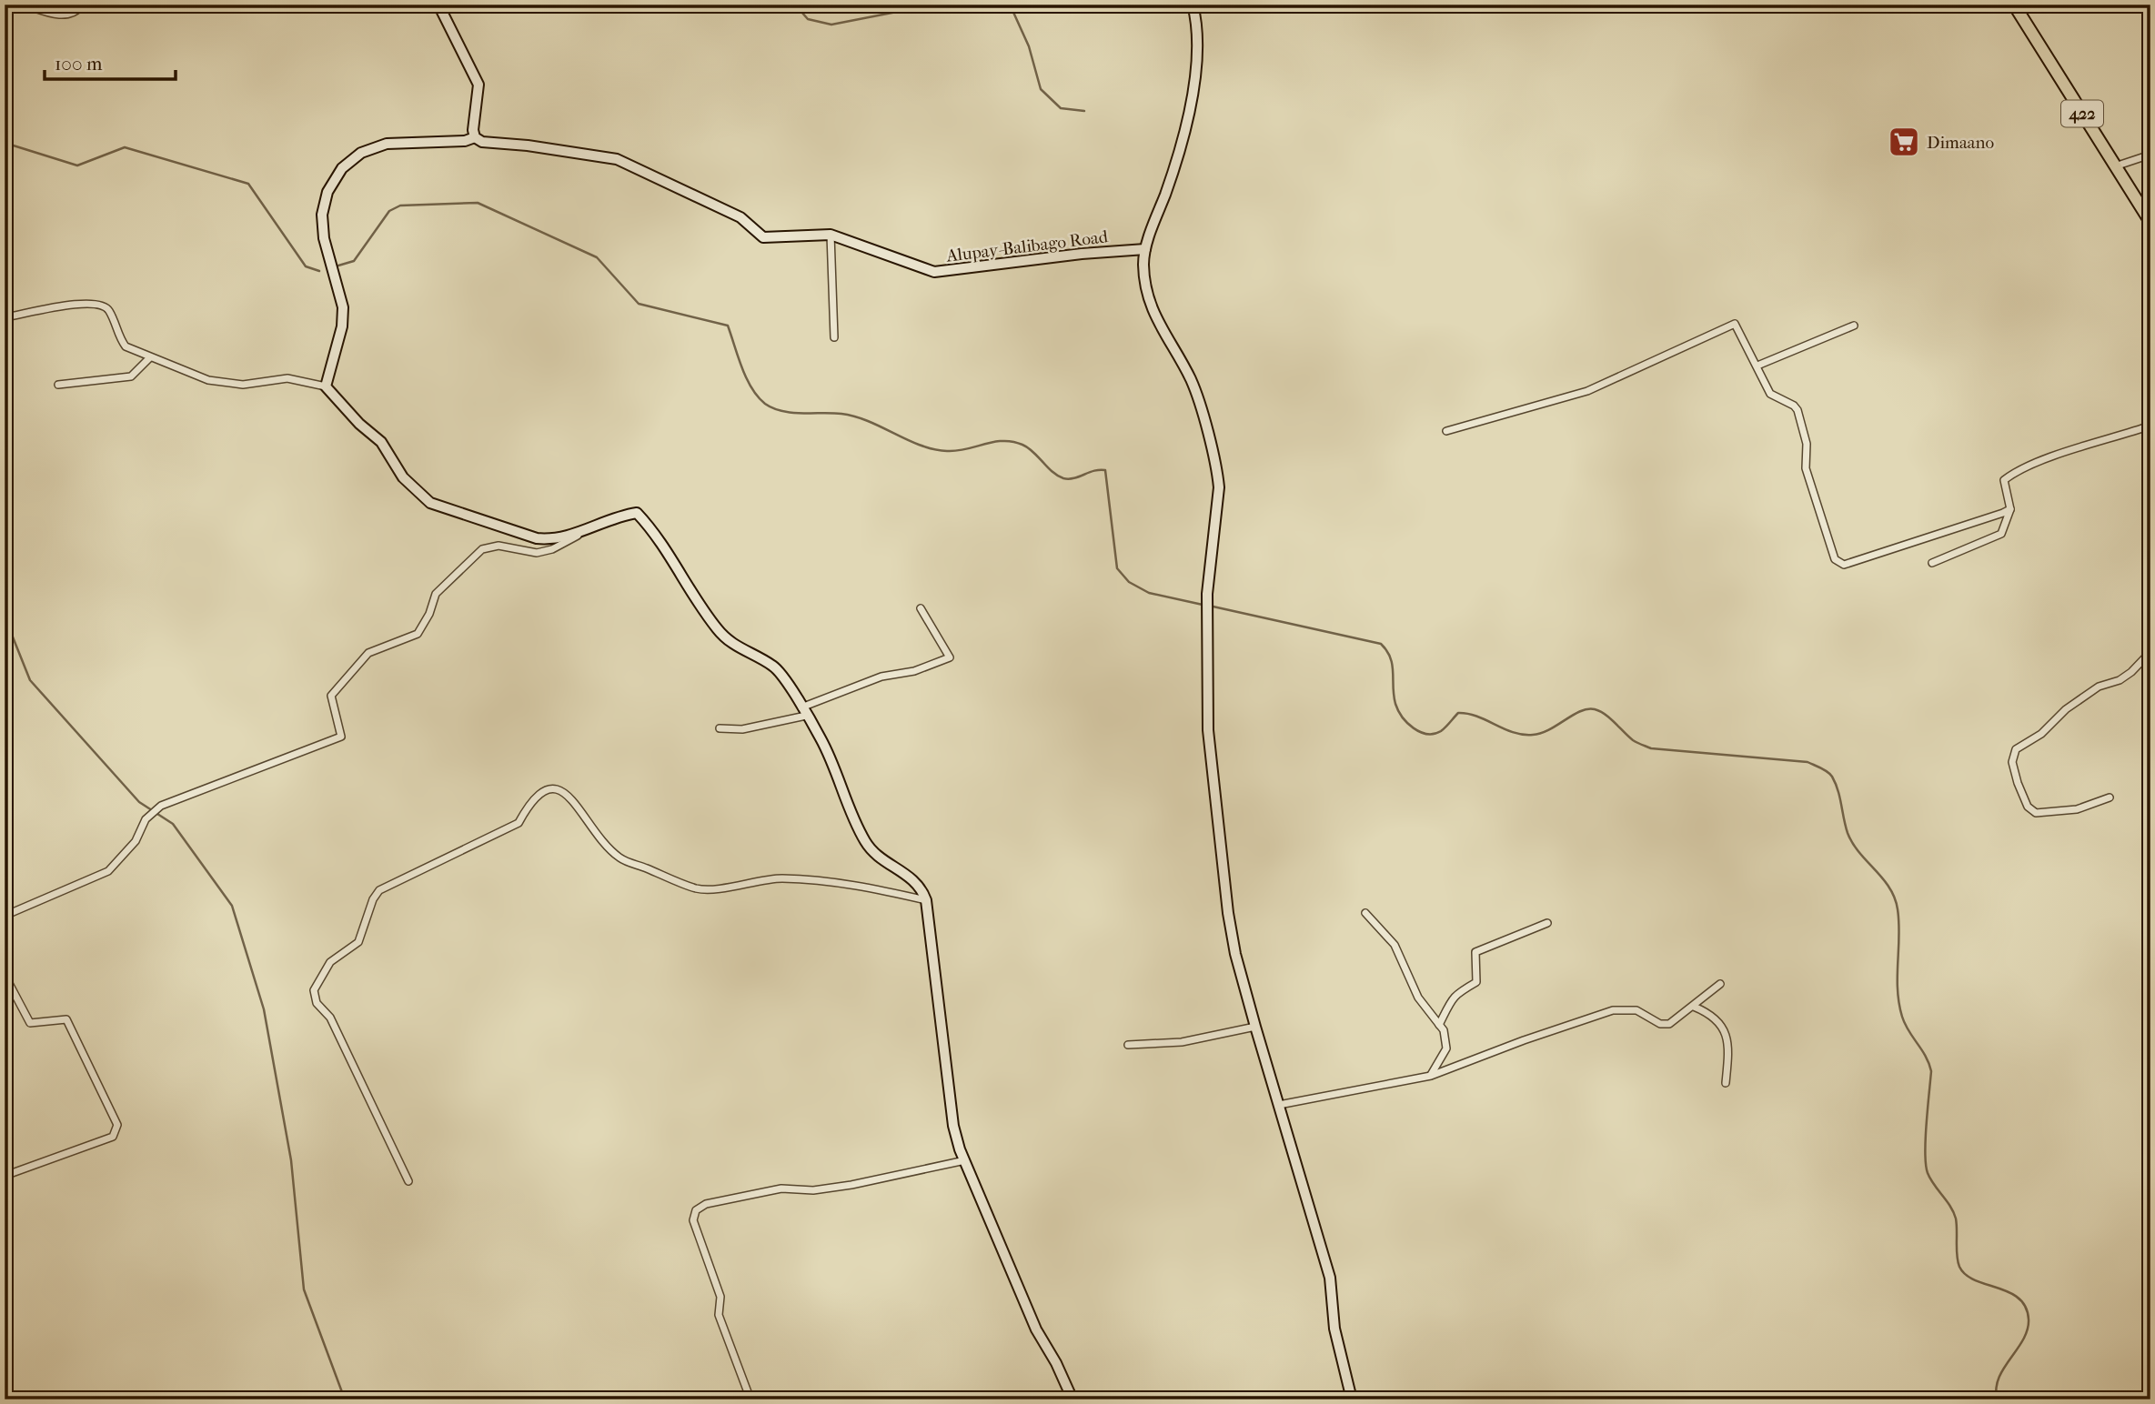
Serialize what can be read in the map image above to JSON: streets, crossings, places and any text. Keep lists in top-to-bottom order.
{
  "streets": {
    "main road": ["422"],
    "street": ["Alupay-Balibago Road"]
  },
  "places": {
    "supermarket": ["Dimaano"]
  },
  "scale_bar": "100 m"
}
